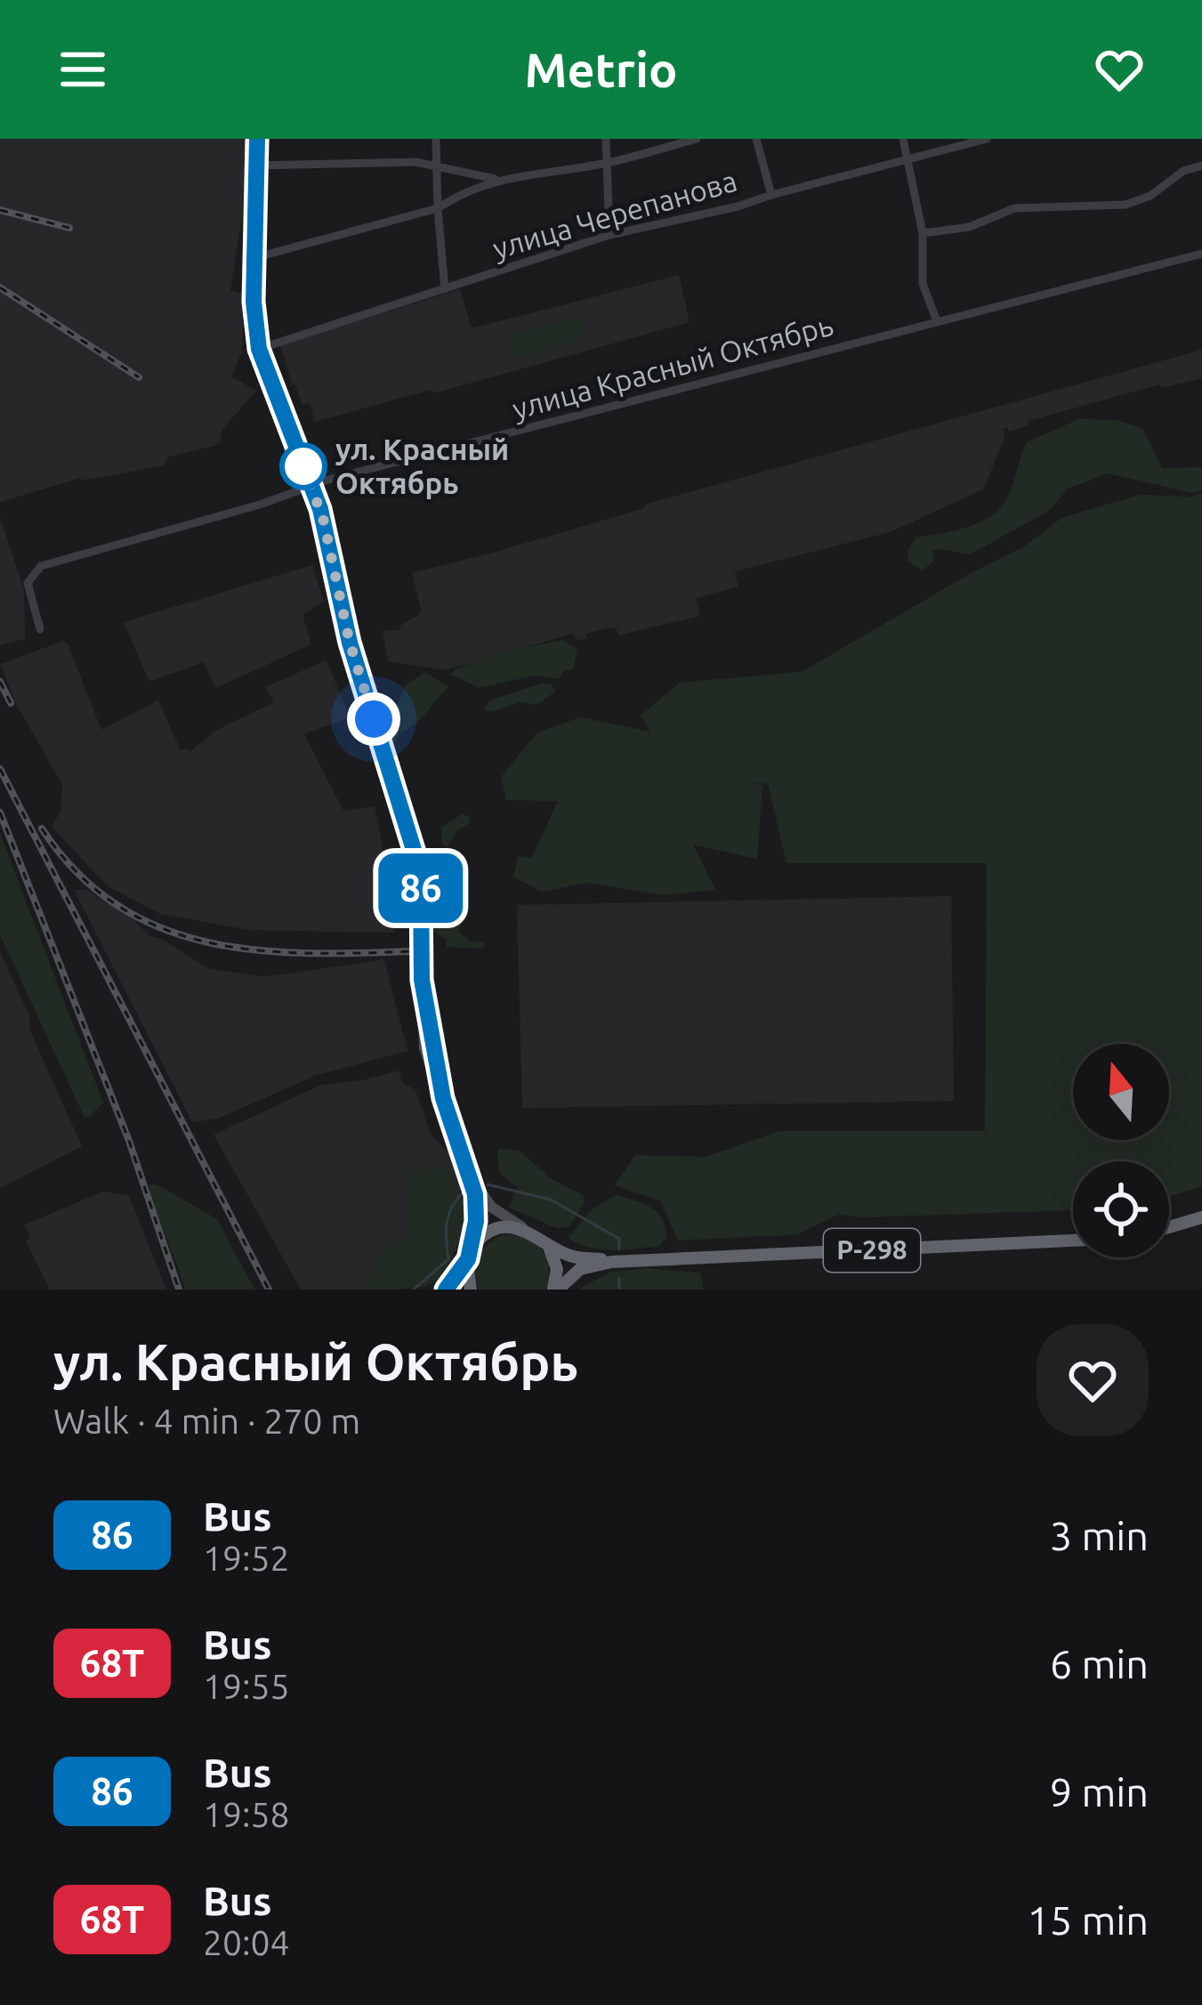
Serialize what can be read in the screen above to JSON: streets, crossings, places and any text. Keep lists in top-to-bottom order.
{
  "streets": {
    "highway": ["Р-298"],
    "street": ["улица Черепанова", "улица Красный Октябрь"]
  },
  "places": ["ул. Красный Октябрь"],
  "lines": ["bus line 86"],
  "north": "top",
  "page": {
    "header": "Metrio",
    "on_map": "86",
    "heading": ["ул. Красный Октябрь", "Walk · 4 min · 270 m"],
    "list": [
      {
        "mark": "86",
        "name": "Bus",
        "note": "19:52",
        "value": "3 min"
      },
      {
        "mark": "68Т",
        "name": "Bus",
        "note": "19:55",
        "value": "6 min"
      },
      {
        "mark": "86",
        "name": "Bus",
        "note": "19:58",
        "value": "9 min"
      },
      {
        "mark": "68Т",
        "name": "Bus",
        "note": "20:04",
        "value": "15 min"
      }
    ]
  }
}
